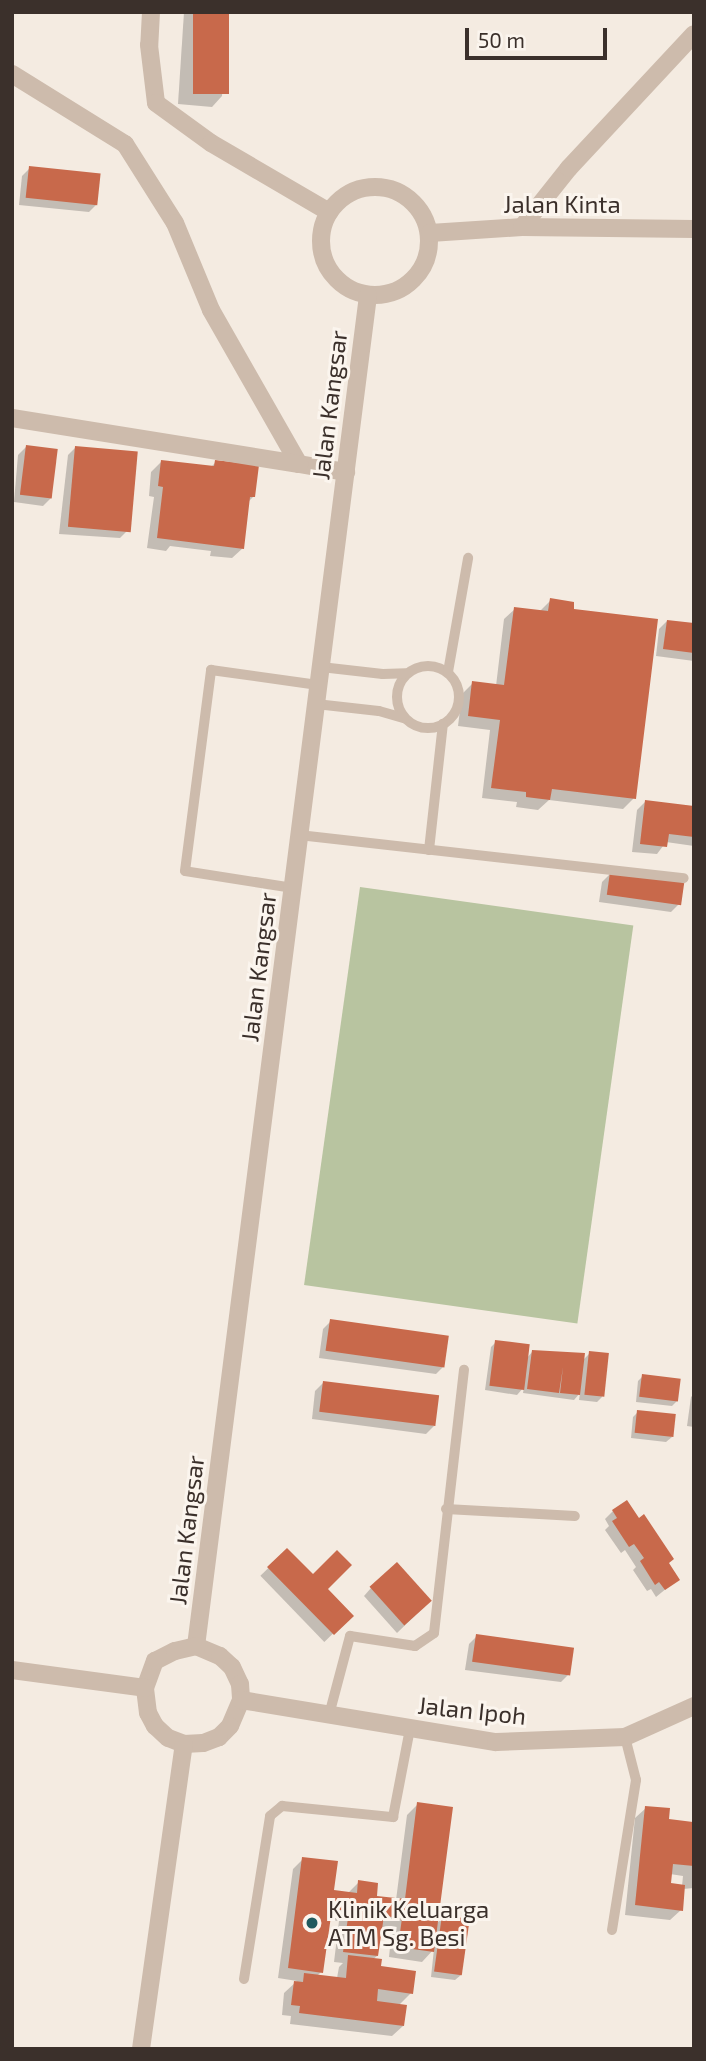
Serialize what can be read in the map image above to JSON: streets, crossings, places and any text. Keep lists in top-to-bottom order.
{
  "streets": {
    "street": ["Jalan Kinta", "Jalan Kangsar", "Jalan Ipoh"]
  },
  "crossings": [
    ["Jalan Kinta", "Jalan Kangsar"],
    ["Jalan Kangsar", "Jalan Ipoh"]
  ],
  "places": ["Klinik Keluarga ATM Sg. Besi"],
  "scale_bar": "50 m"
}
